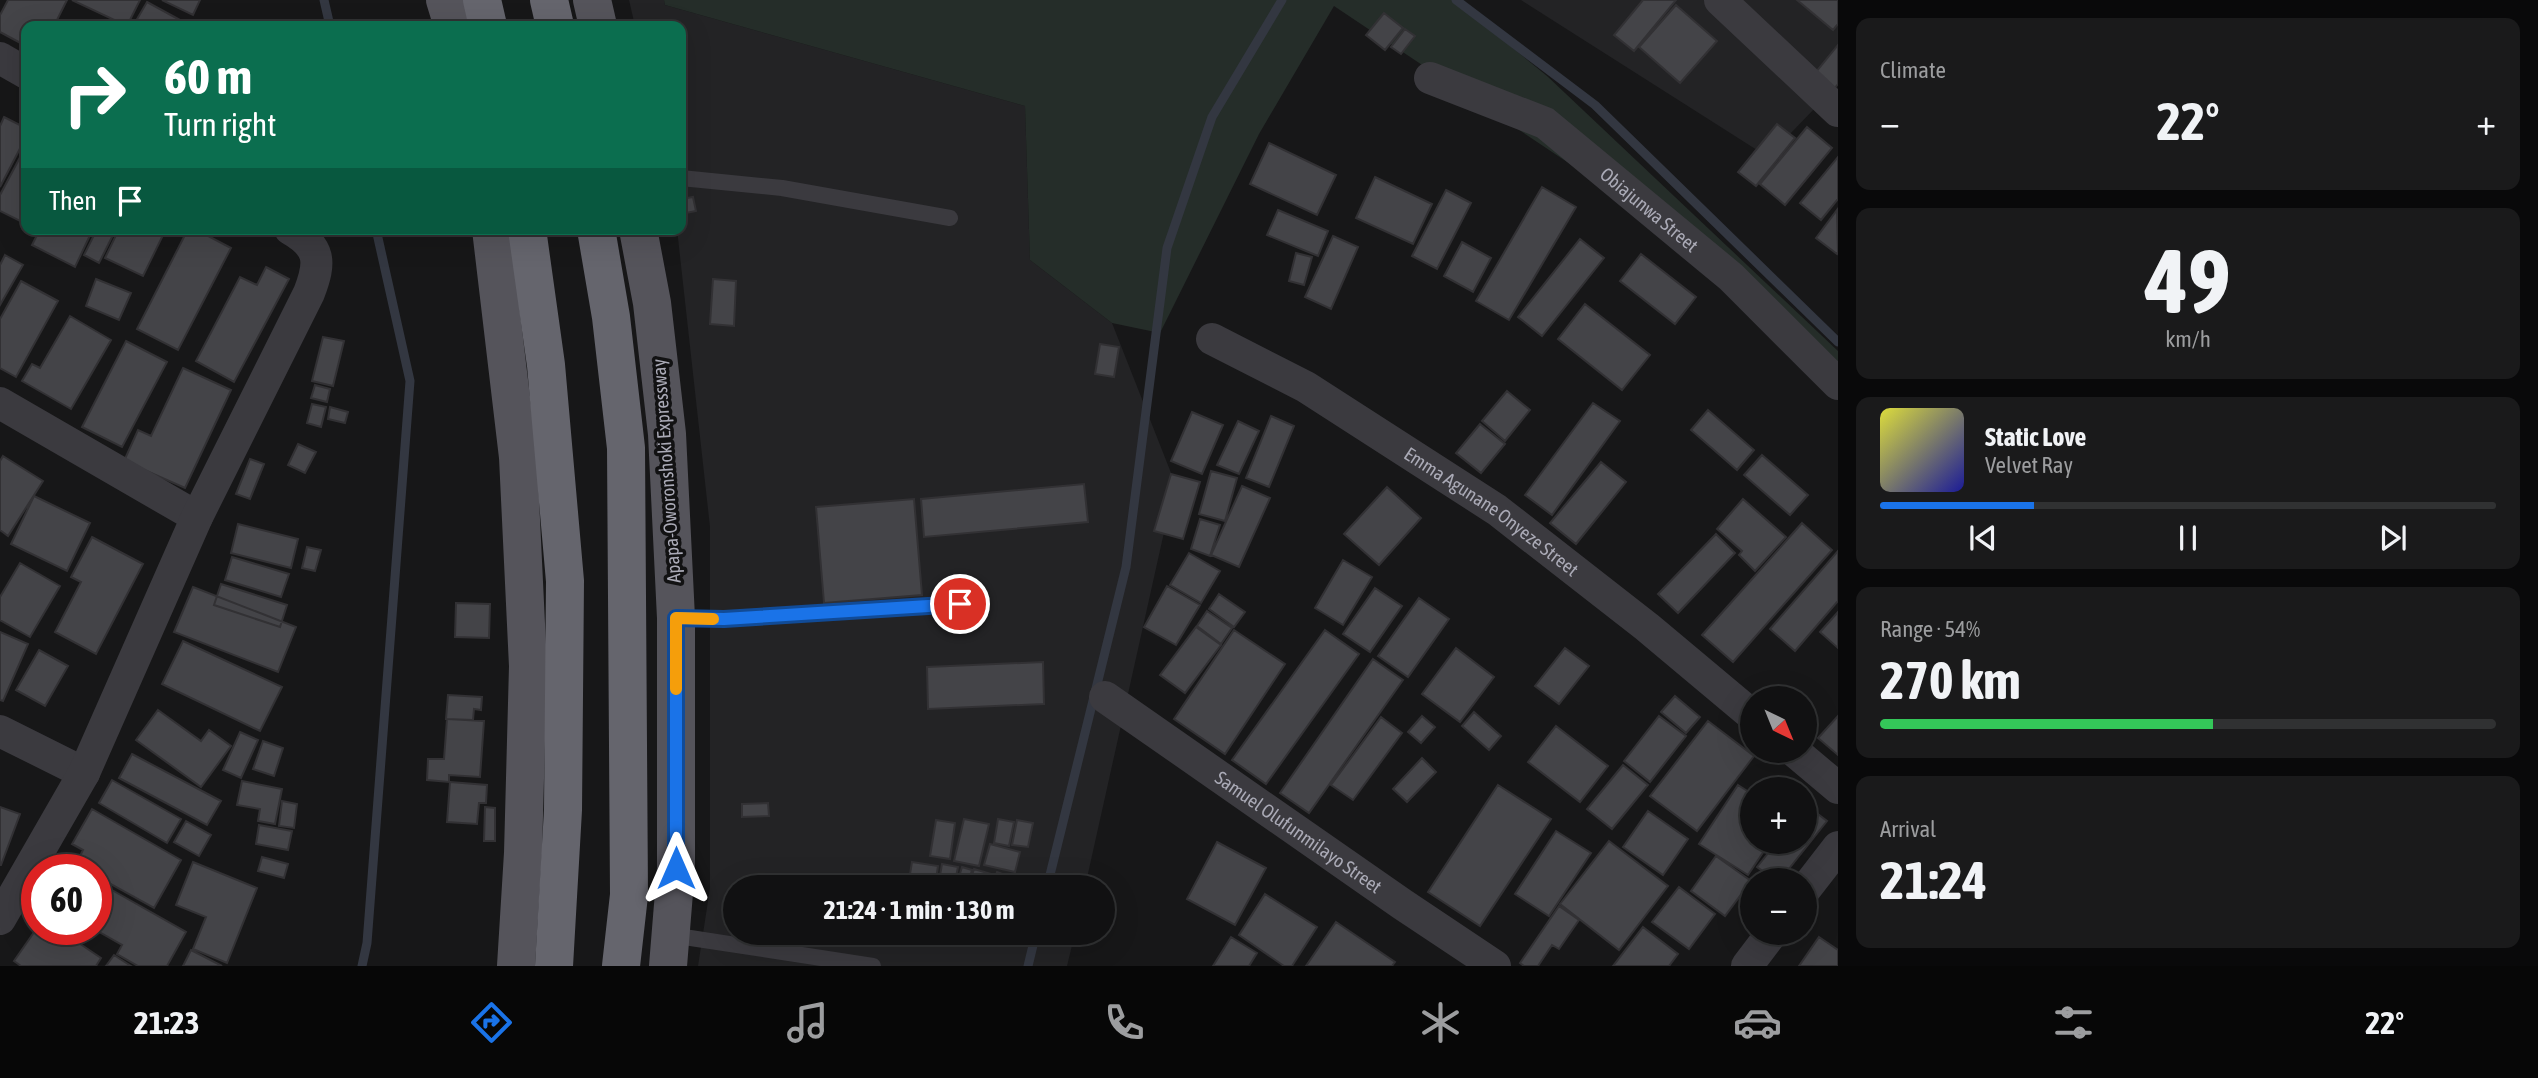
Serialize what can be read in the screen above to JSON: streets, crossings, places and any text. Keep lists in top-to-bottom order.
{
  "streets": {
    "highway": ["Apapa-Oworonshoki Expressway"],
    "street": ["Obiajunwa Street", "Emma Agunane Onyeze Street", "Samuel Olufunmilayo Street"]
  },
  "north": "bottom right",
  "page": {
    "tile": [
      "Climate",
      ["49", "km/h"],
      ["Range · 54%", "270 km"],
      ["Arrival", "21:24"]
    ],
    "turn": ["60 m", "Turn right"],
    "heat": ["−", "22°", "+"],
    "then": "Then",
    "song": ["Static Love", "Velvet Ray"],
    "map_buttons": ["+", "−"],
    "limit": "60",
    "trip": "21:24 · 1 min · 130 m",
    "tabs": ["21:23", "22°"]
  }
}
